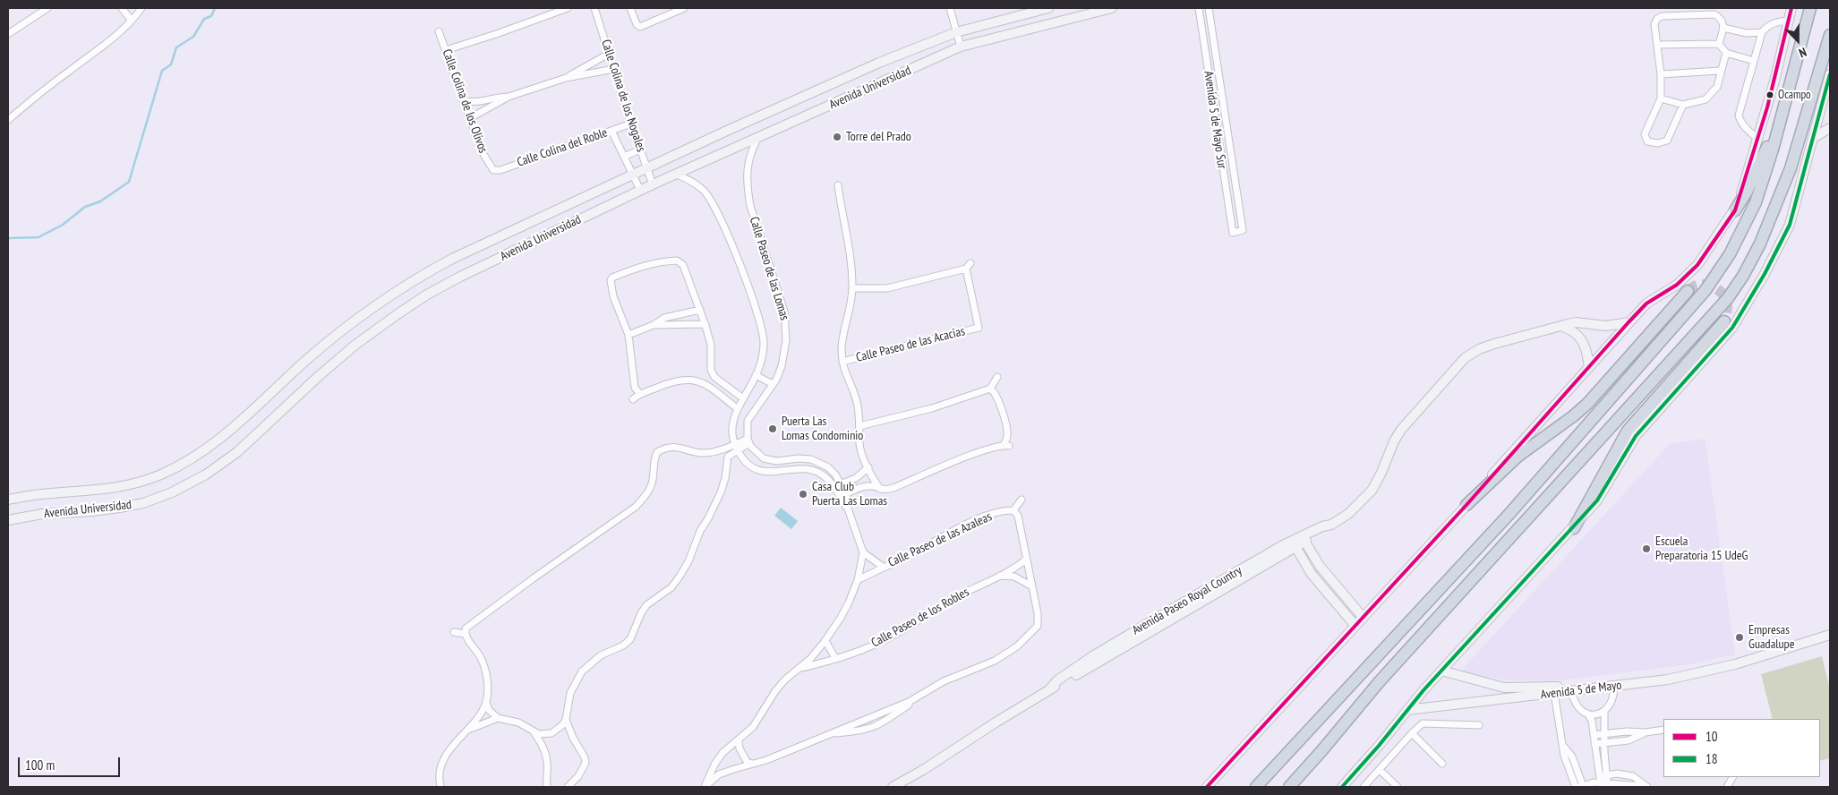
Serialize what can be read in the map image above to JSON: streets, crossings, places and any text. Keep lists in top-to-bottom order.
{
  "streets": {
    "main road": ["Avenida Universidad", "Avenida Paseo Royal Country", "Avenida 5 de Mayo"],
    "street": [
      "Calle Colina de los Nogales",
      "Calle Colina de los Olivos",
      "Avenida 5 de Mayo Sur",
      "Calle Colina del Roble",
      "Calle Paseo de las Lomas",
      "Calle Paseo de las Acacias",
      "Calle Paseo de las Azaleas",
      "Calle Paseo de los Robles"
    ]
  },
  "crossings": [
    ["Avenida Universidad", "Calle Colina de los Nogales"],
    ["Avenida Universidad", "Calle Paseo de las Lomas"],
    ["Calle Colina de los Nogales", "Calle Colina del Roble"],
    ["Calle Colina de los Olivos", "Calle Colina del Roble"]
  ],
  "places": [
    "Ocampo",
    "Torre del Prado",
    "Puerta Las Lomas Condominio",
    "Casa Club Puerta Las Lomas",
    "Escuela Preparatoria 15 UdeG",
    "Empresas Guadalupe"
  ],
  "lines": ["transit line 10", "transit line 18"],
  "legend": ["10", "18"],
  "scale_bar": "100 m",
  "north": "bottom"
}
